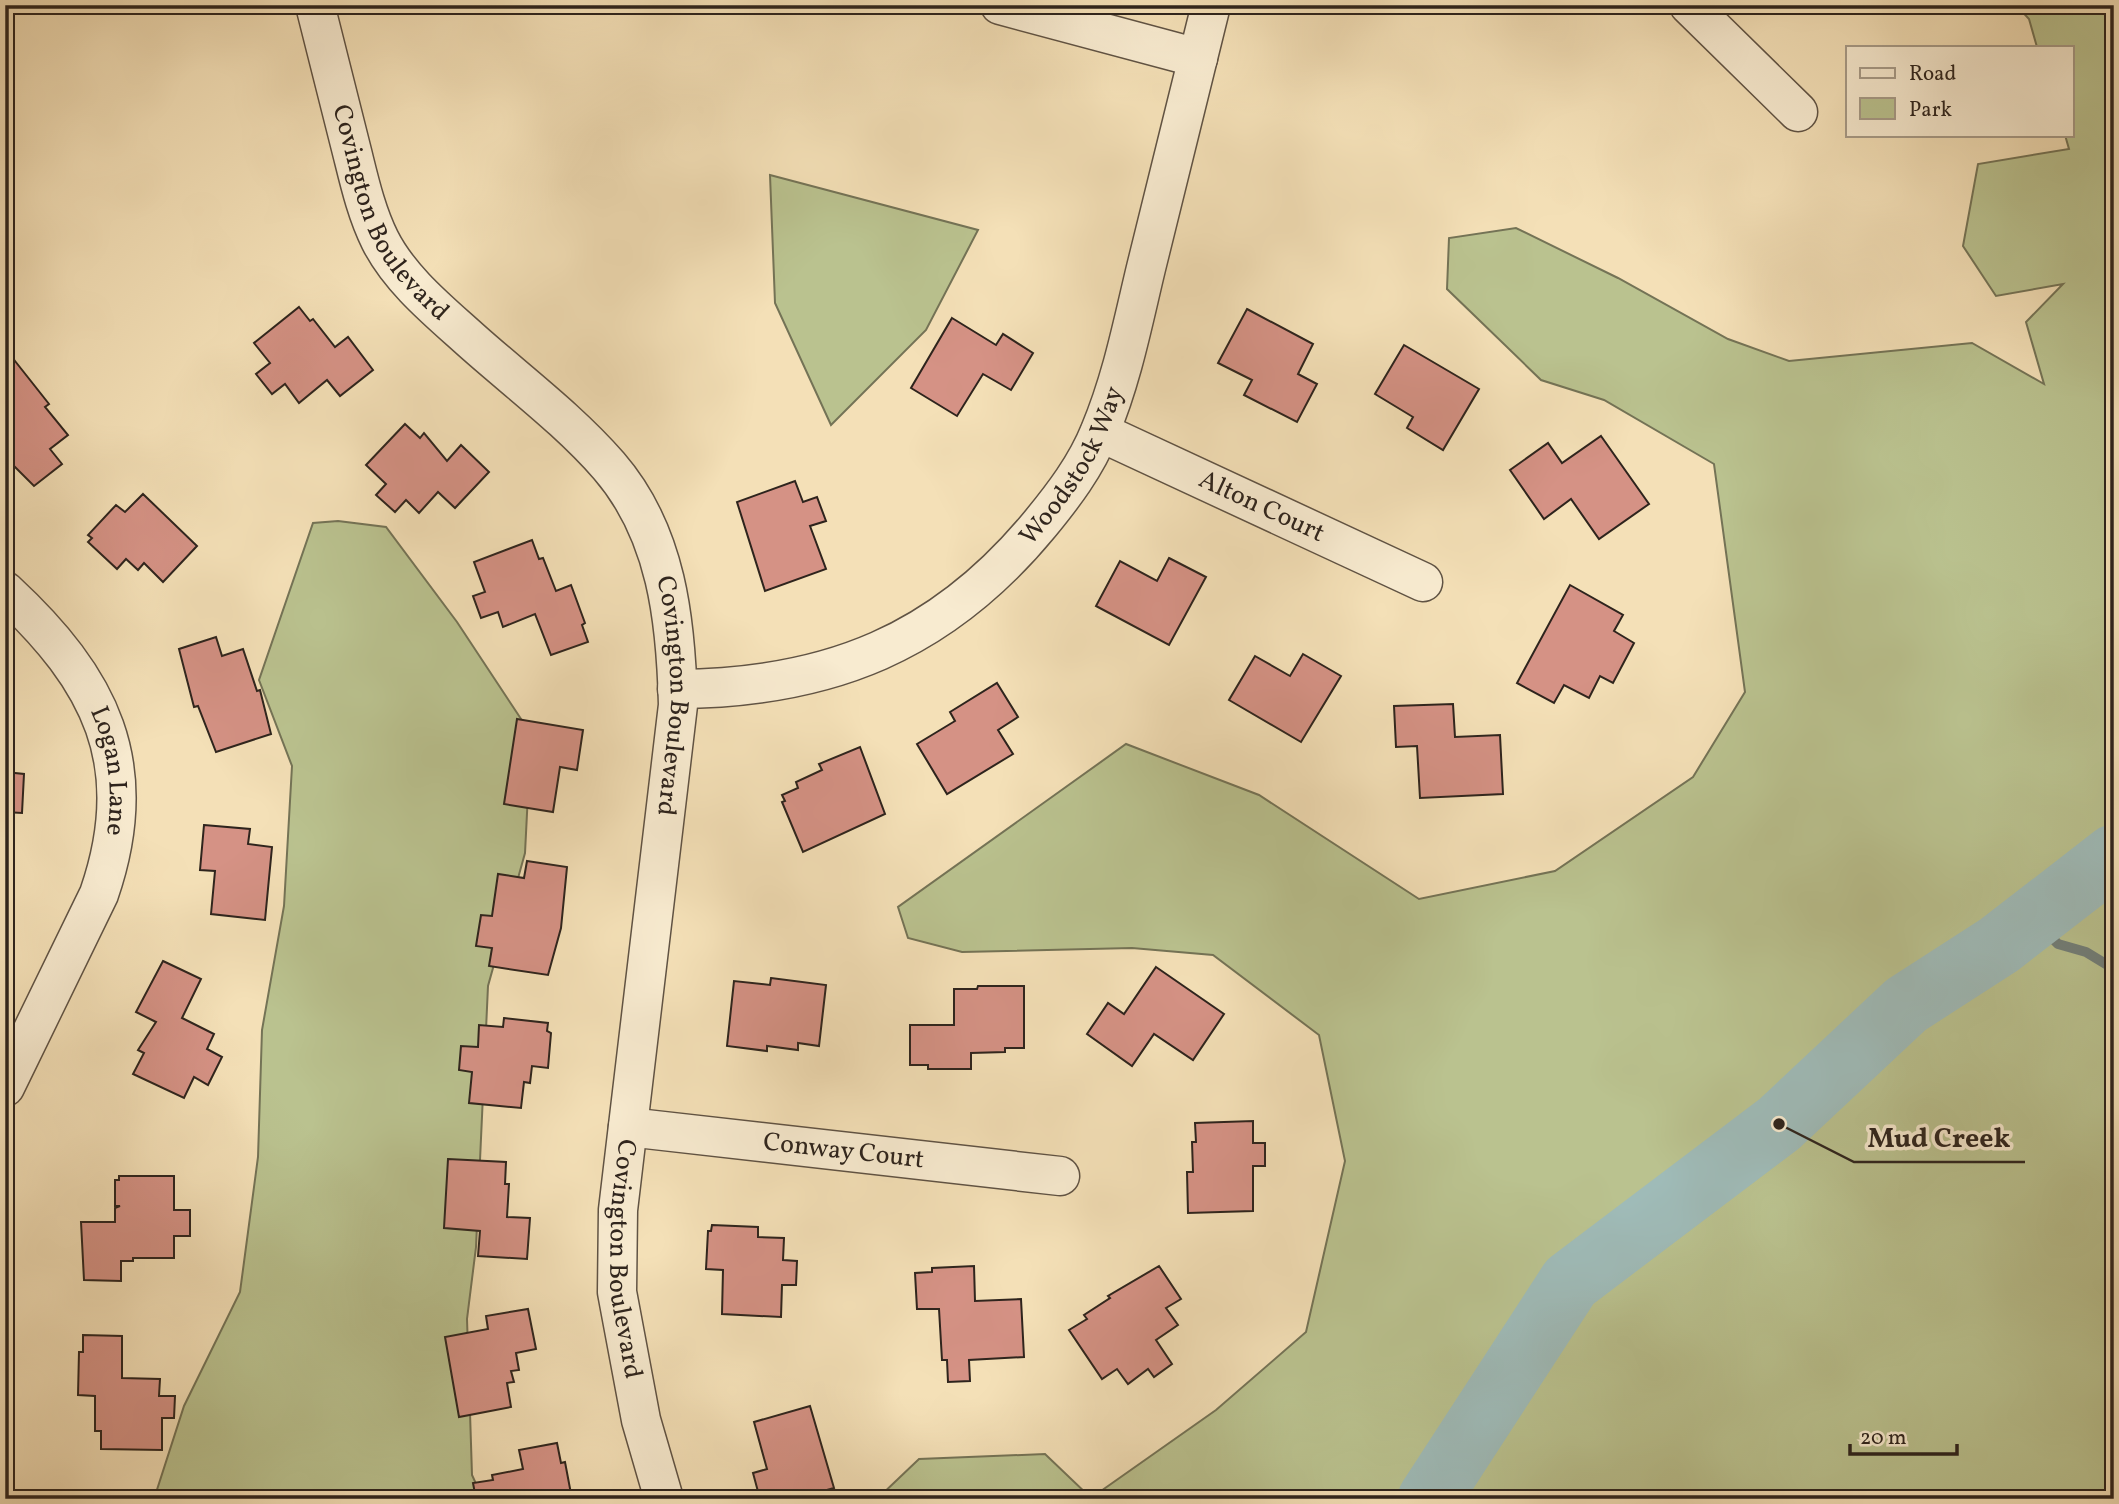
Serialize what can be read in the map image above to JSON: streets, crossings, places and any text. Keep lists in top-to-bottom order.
{
  "streets": {
    "street": [
      "Covington Boulevard",
      "Woodstock Way",
      "Alton Court",
      "Logan Lane",
      "Conway Court"
    ]
  },
  "crossings": [
    ["Covington Boulevard", "Woodstock Way"],
    ["Covington Boulevard", "Conway Court"],
    ["Woodstock Way", "Alton Court"]
  ],
  "places": ["Mud Creek"],
  "legend": ["Road", "Park"],
  "scale_bar": "20 m"
}
